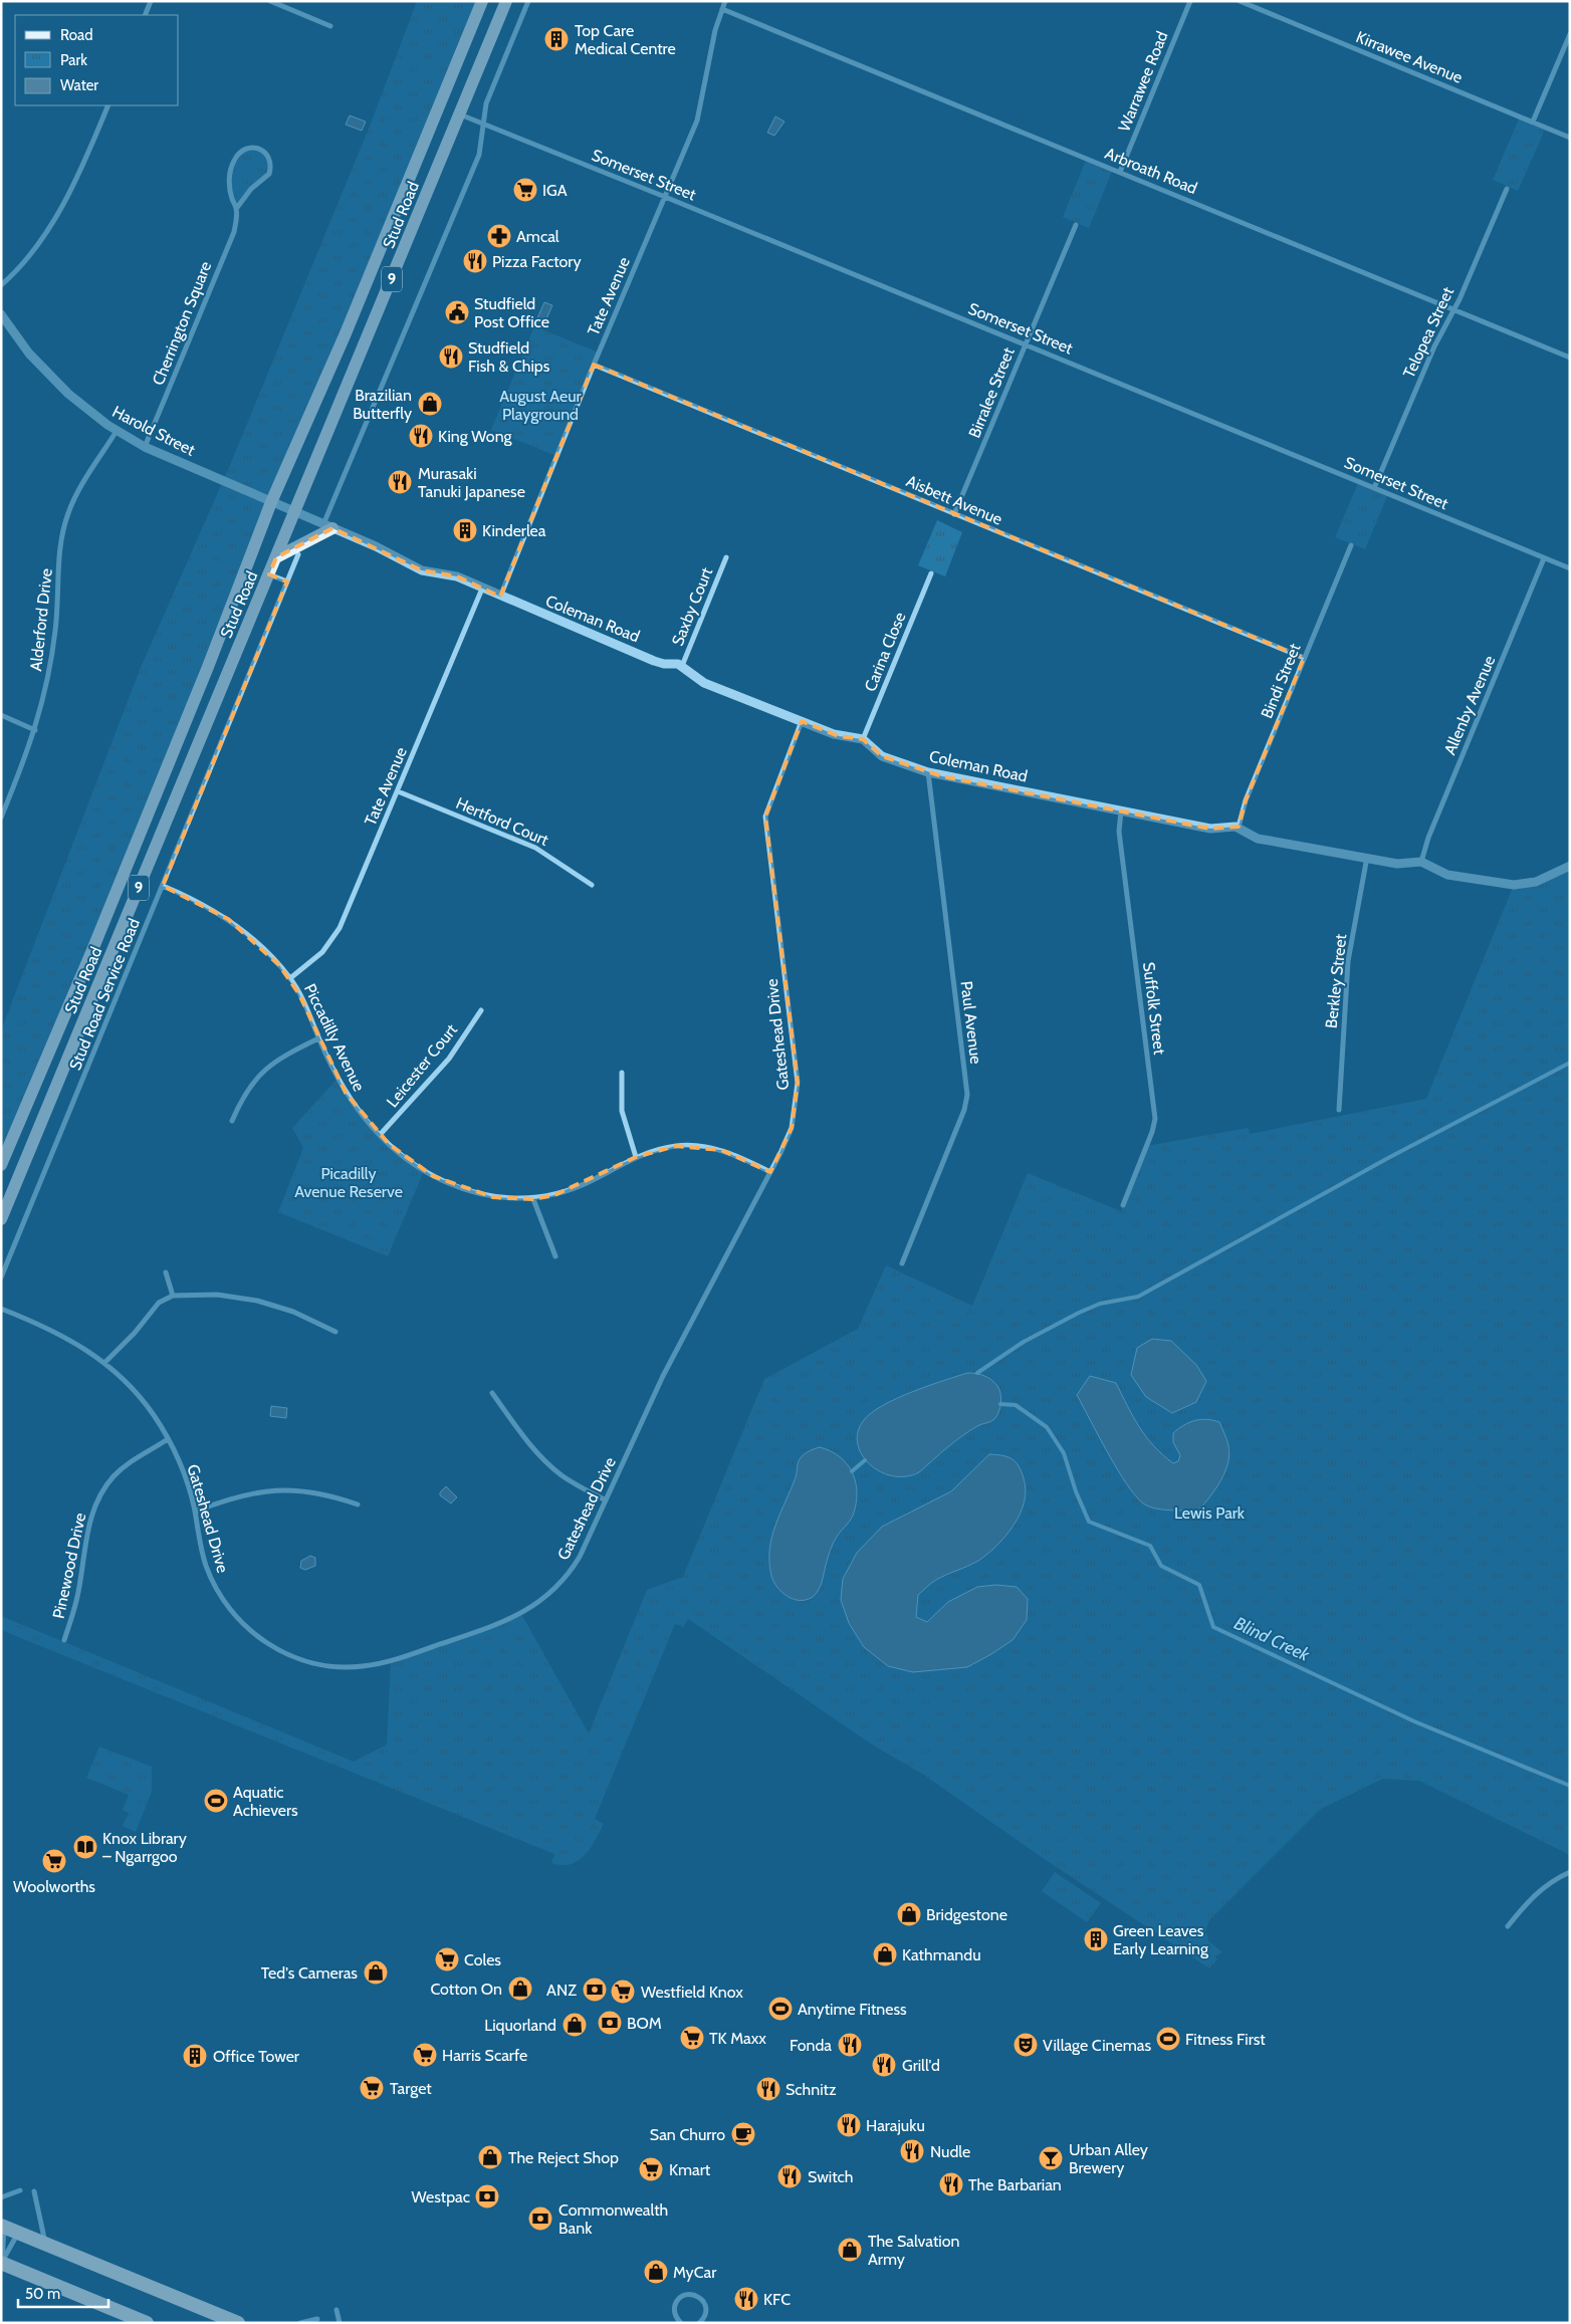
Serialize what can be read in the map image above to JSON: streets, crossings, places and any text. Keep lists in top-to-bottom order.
{
  "streets": {
    "main road": ["Stud Road", "9"],
    "street": [
      "Kirrawee Avenue",
      "Warrawee Road",
      "Arbroath Road",
      "Somerset Street",
      "Tate Avenue",
      "Cherrington Square",
      "Telopea Street",
      "Birralee Street",
      "Harold Street",
      "Aisbett Avenue",
      "Saxby Court",
      "Coleman Road",
      "Alderford Drive",
      "Carina Close",
      "Bindi Street",
      "Allenby Avenue",
      "Hertford Court",
      "Berkley Street",
      "Stud Road Service Road",
      "Suffolk Street",
      "Paul Avenue",
      "Gateshead Drive",
      "Piccadilly Avenue",
      "Leicester Court",
      "Pinewood Drive"
    ]
  },
  "crossings": [
    ["Warrawee Road", "Arbroath Road"],
    ["Arbroath Road", "Tate Avenue"],
    ["Arbroath Road", "Telopea Street"],
    ["Somerset Street", "Stud Road"],
    ["Somerset Street", "Tate Avenue"],
    ["Somerset Street", "Telopea Street"],
    ["Somerset Street", "Birralee Street"],
    ["Somerset Street", "Allenby Avenue"],
    ["Stud Road", "Harold Street"],
    ["Stud Road", "Coleman Road"],
    ["Tate Avenue", "Aisbett Avenue"],
    ["Tate Avenue", "Coleman Road"],
    ["Tate Avenue", "Hertford Court"],
    ["Tate Avenue", "Piccadilly Avenue"],
    ["Cherrington Square", "Harold Street"],
    ["Birralee Street", "Aisbett Avenue"],
    ["Harold Street", "Coleman Road"],
    ["Harold Street", "Alderford Drive"],
    ["Aisbett Avenue", "Bindi Street"],
    ["Saxby Court", "Coleman Road"],
    ["Coleman Road", "Carina Close"],
    ["Coleman Road", "Bindi Street"],
    ["Coleman Road", "Suffolk Street"],
    ["Coleman Road", "Paul Avenue"],
    ["Coleman Road", "Gateshead Drive"],
    ["Stud Road Service Road", "Piccadilly Avenue"],
    ["Gateshead Drive", "Piccadilly Avenue"],
    ["Gateshead Drive", "Pinewood Drive"],
    ["Piccadilly Avenue", "Leicester Court"]
  ],
  "water": ["Blind Creek"],
  "parks": ["August Aeur Playground", "Picadilly Avenue Reserve", "Lewis Park"],
  "places": {
    "building": [
      "Top Care Medical Centre",
      "Kinderlea",
      "Green Leaves Early Learning",
      "Office Tower"
    ],
    "supermarket": [
      "IGA",
      "Woolworths",
      "Coles",
      "Westfield Knox",
      "TK Maxx",
      "Harris Scarfe",
      "Target",
      "Kmart"
    ],
    "pharmacy": ["Amcal"],
    "restaurant": [
      "Pizza Factory",
      "Studfield Fish & Chips",
      "King Wong",
      "Murasaki Tanuki Japanese",
      "Fonda",
      "Grill'd",
      "Schnitz",
      "Harajuku",
      "Nudle",
      "Switch",
      "The Barbarian",
      "KFC"
    ],
    "public building": ["Studfield Post Office"],
    "shop": [
      "Brazilian Butterfly",
      "Bridgestone",
      "Kathmandu",
      "Ted's Cameras",
      "Cotton On",
      "Liquorland",
      "The Reject Shop",
      "The Salvation Army",
      "MyCar"
    ],
    "sports": ["Aquatic Achievers", "Anytime Fitness", "Fitness First"],
    "library": ["Knox Library – Ngarrgoo"],
    "bank": [
      "ANZ",
      "BOM",
      "Westpac",
      "Commonwealth Bank"
    ],
    "theatre": ["Village Cinemas"],
    "cafe": ["San Churro"],
    "bar": ["Urban Alley Brewery"]
  },
  "legend": ["Road", "Park", "Water"],
  "scale_bar": "50 m"
}
